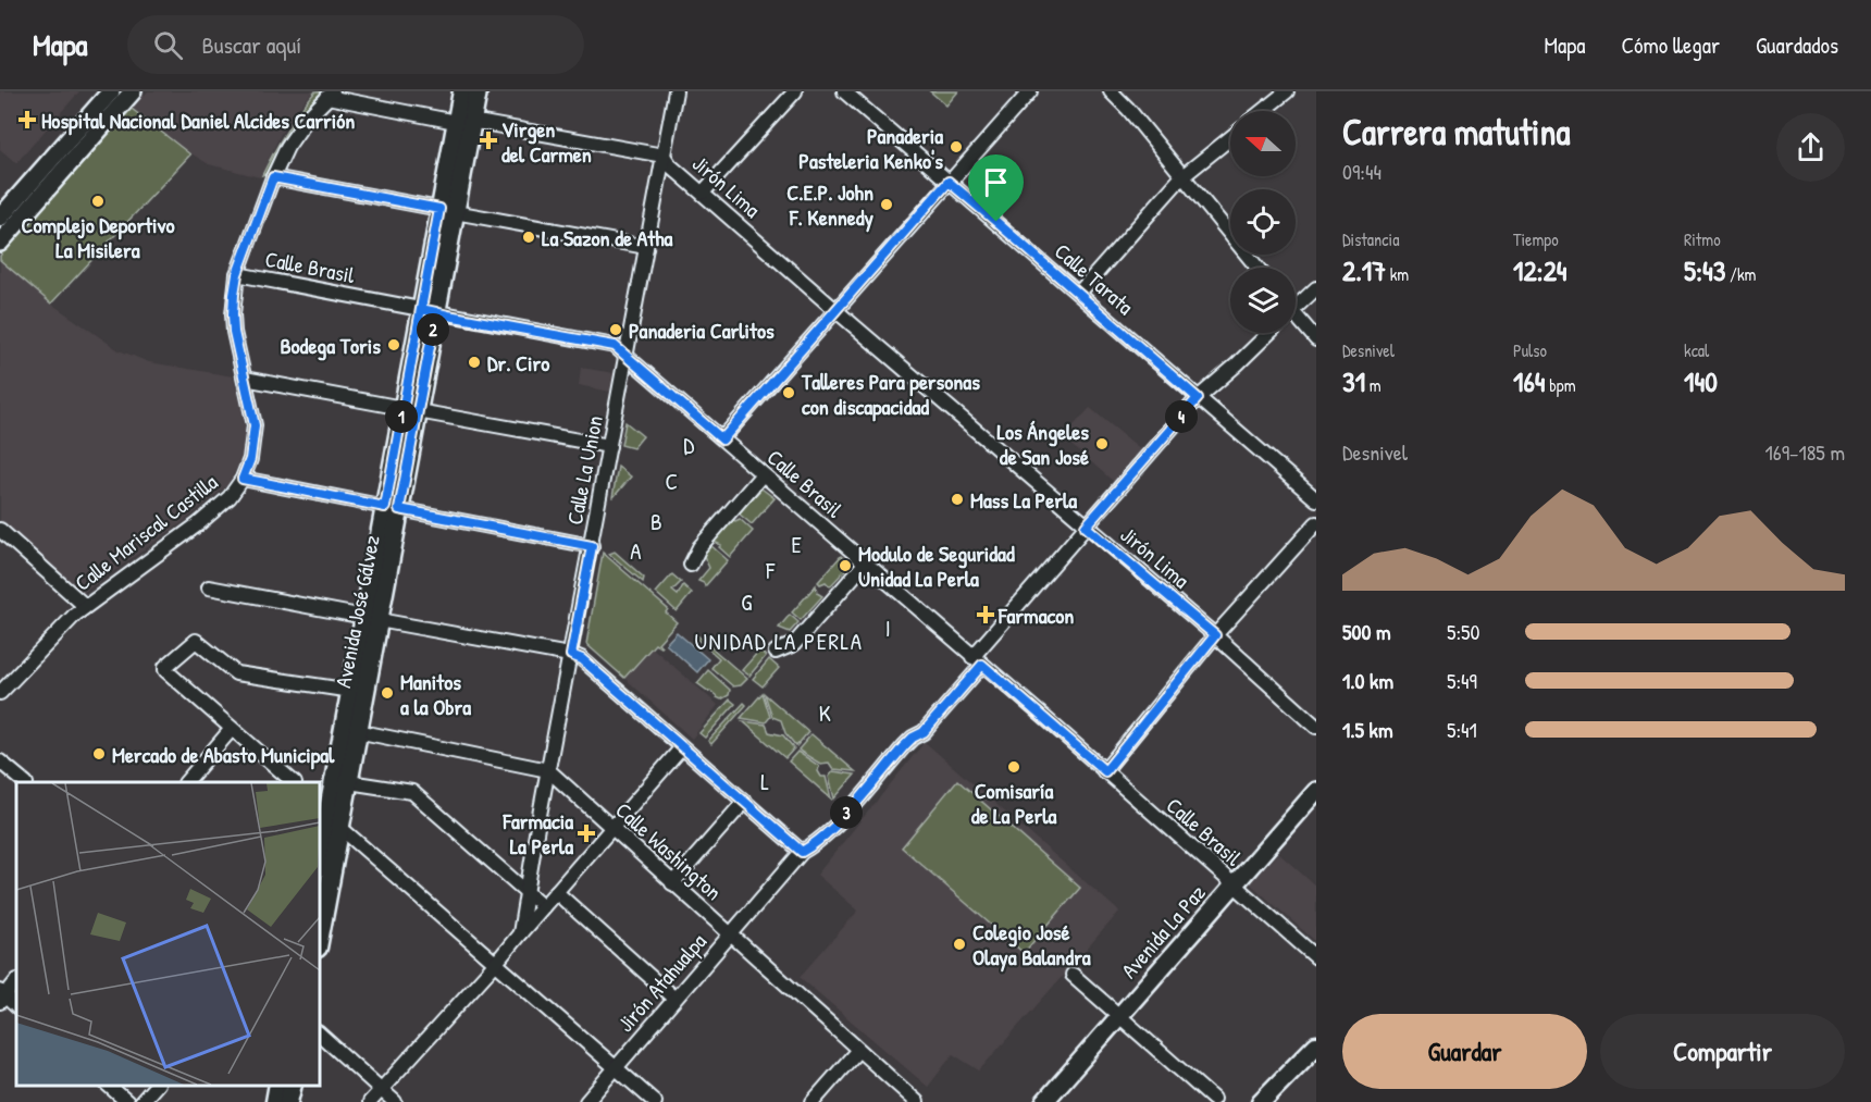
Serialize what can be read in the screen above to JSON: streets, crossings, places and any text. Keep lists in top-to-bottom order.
{
  "streets": {
    "main road": ["Avenida José Gálvez"],
    "street": [
      "Jirón Lima",
      "Calle Brasil",
      "Calle Tarata",
      "Calle La Union",
      "Calle Mariscal Castilla",
      "Calle Washington",
      "Avenida La Paz",
      "Jirón Atahualpa"
    ]
  },
  "crossings": [
    ["Jirón Lima", "Calle La Union"],
    ["Jirón Lima", "Calle Mariscal Castilla"],
    ["Jirón Lima", "Avenida José Gálvez"],
    ["Jirón Lima", "Jirón Atahualpa"],
    ["Calle Brasil", "Calle La Union"],
    ["Calle Brasil", "Calle Mariscal Castilla"],
    ["Calle Brasil", "Avenida José Gálvez"],
    ["Calle Brasil", "Avenida La Paz"],
    ["Calle Brasil", "Jirón Atahualpa"],
    ["Calle Tarata", "Jirón Atahualpa"],
    ["Calle La Union", "Calle Washington"],
    ["Calle Washington", "Jirón Atahualpa"]
  ],
  "districts": [
    "D",
    "C",
    "B",
    "E",
    "A",
    "F",
    "G",
    "I",
    "UNIDAD LA PERLA",
    "K",
    "L"
  ],
  "places": {
    "health": [
      "Hospital Nacional Daniel Alcides Carrión",
      "Virgen del Carmen",
      "Farmacon",
      "Farmacia La Perla"
    ],
    "other": [
      "Panaderia Pasteleria Kenko's",
      "Complejo Deportivo La Misilera",
      "C.E.P. John F. Kennedy",
      "La Sazon de Atha",
      "Panaderia Carlitos",
      "Bodega Toris",
      "Dr. Ciro",
      "Talleres Para personas con discapacidad",
      "Los Ángeles de San José",
      "Mass La Perla",
      "Modulo de Seguridad Unidad La Perla",
      "Manitos a la Obra",
      "Mercado de Abasto Municipal",
      "Comisaría de La Perla",
      "Colegio José Olaya Balandra"
    ]
  },
  "north": "left",
  "page": {
    "header": "Mapa",
    "search": "Buscar aquí",
    "nav": ["Mapa", "Cómo llegar", "Guardados"],
    "heading": ["Carrera matutina", "09:44"],
    "stats": [
      ["Distancia", "2.17 km"],
      ["Tiempo", "12:24"],
      ["Ritmo", "5:43 /km"],
      ["Desnivel", "31 m"],
      ["Pulso", "164 bpm"],
      ["kcal", "140"]
    ],
    "pins": [
      "2",
      "1",
      "4",
      "3"
    ],
    "chart": ["Desnivel", "169–185 m"],
    "list": [
      {
        "name": "500 m",
        "note": "5:50"
      },
      {
        "name": "1.0 km",
        "note": "5:49"
      },
      {
        "name": "1.5 km",
        "note": "5:41"
      }
    ],
    "buttons": ["Guardar", "Compartir"]
  }
}
